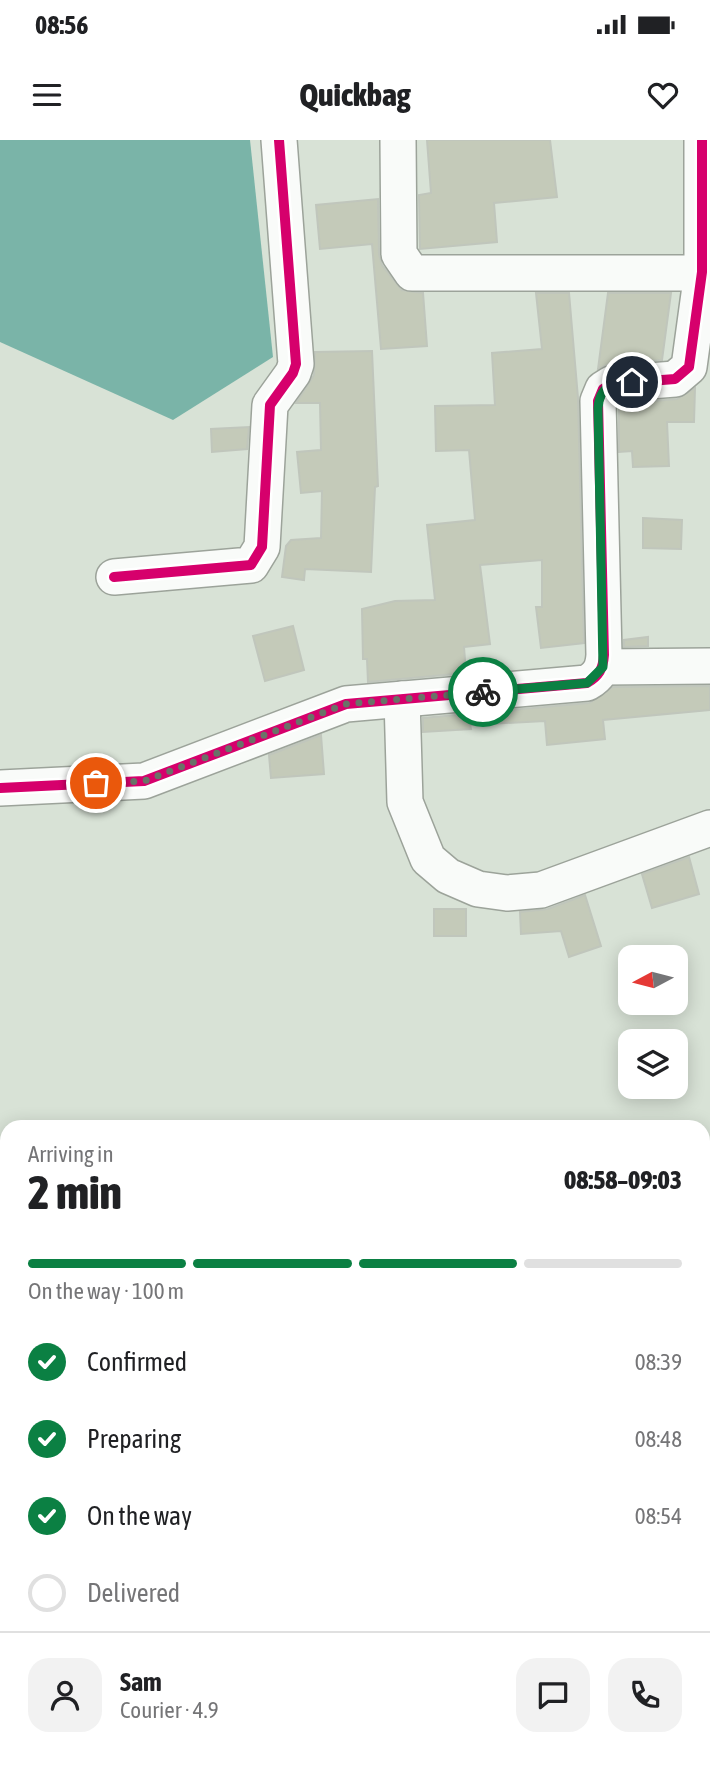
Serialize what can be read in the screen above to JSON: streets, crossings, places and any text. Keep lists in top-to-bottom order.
{
  "north": "left",
  "page": {
    "status": "08:56",
    "header": "Quickbag",
    "heading": ["2 min", "Arriving in", "08:58–09:03"],
    "panel": ["Sam", "Courier · 4.9"],
    "bar": "On the way · 100 m",
    "list": [
      ["Confirmed", "08:39"],
      ["Preparing", "08:48"],
      ["On the way", "08:54"],
      "Delivered"
    ]
  }
}
